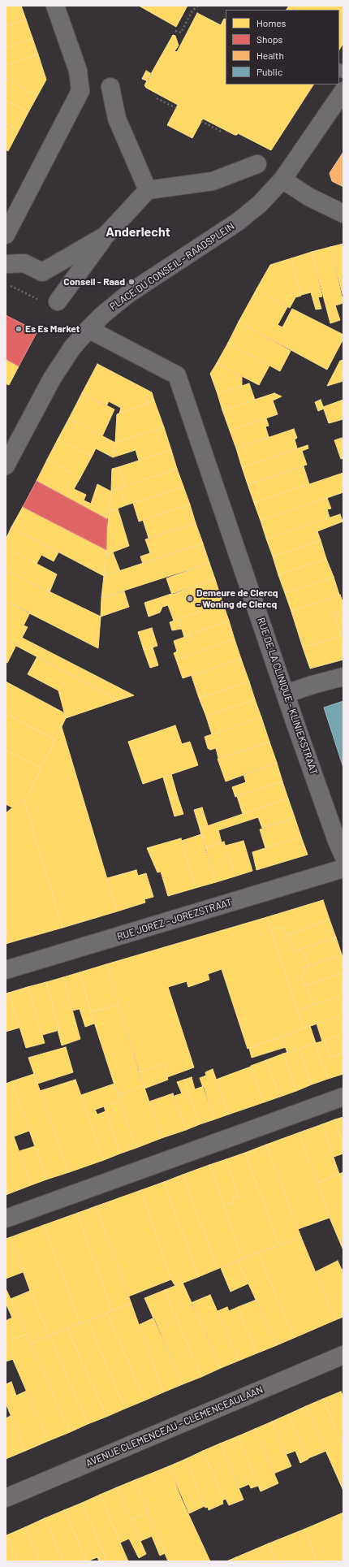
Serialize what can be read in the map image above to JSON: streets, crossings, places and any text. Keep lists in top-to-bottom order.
{
  "streets": {
    "street": [
      "PLACE DU CONSEIL - RAADSPLEIN",
      "RUE DE LA CLINIQUE - KLINIEKSTRAAT",
      "RUE JOREZ - JOREZSTRAAT",
      "AVENUE CLEMENCEAU - CLEMENCEAULAAN"
    ]
  },
  "crossings": [
    ["PLACE DU CONSEIL - RAADSPLEIN", "RUE DE LA CLINIQUE - KLINIEKSTRAAT"]
  ],
  "districts": ["Anderlecht"],
  "places": ["Conseil - Raad", "Es Es Market", "Demeure de Clercq - Woning de Clercq"],
  "legend": [
    "Homes",
    "Shops",
    "Health",
    "Public"
  ]
}
